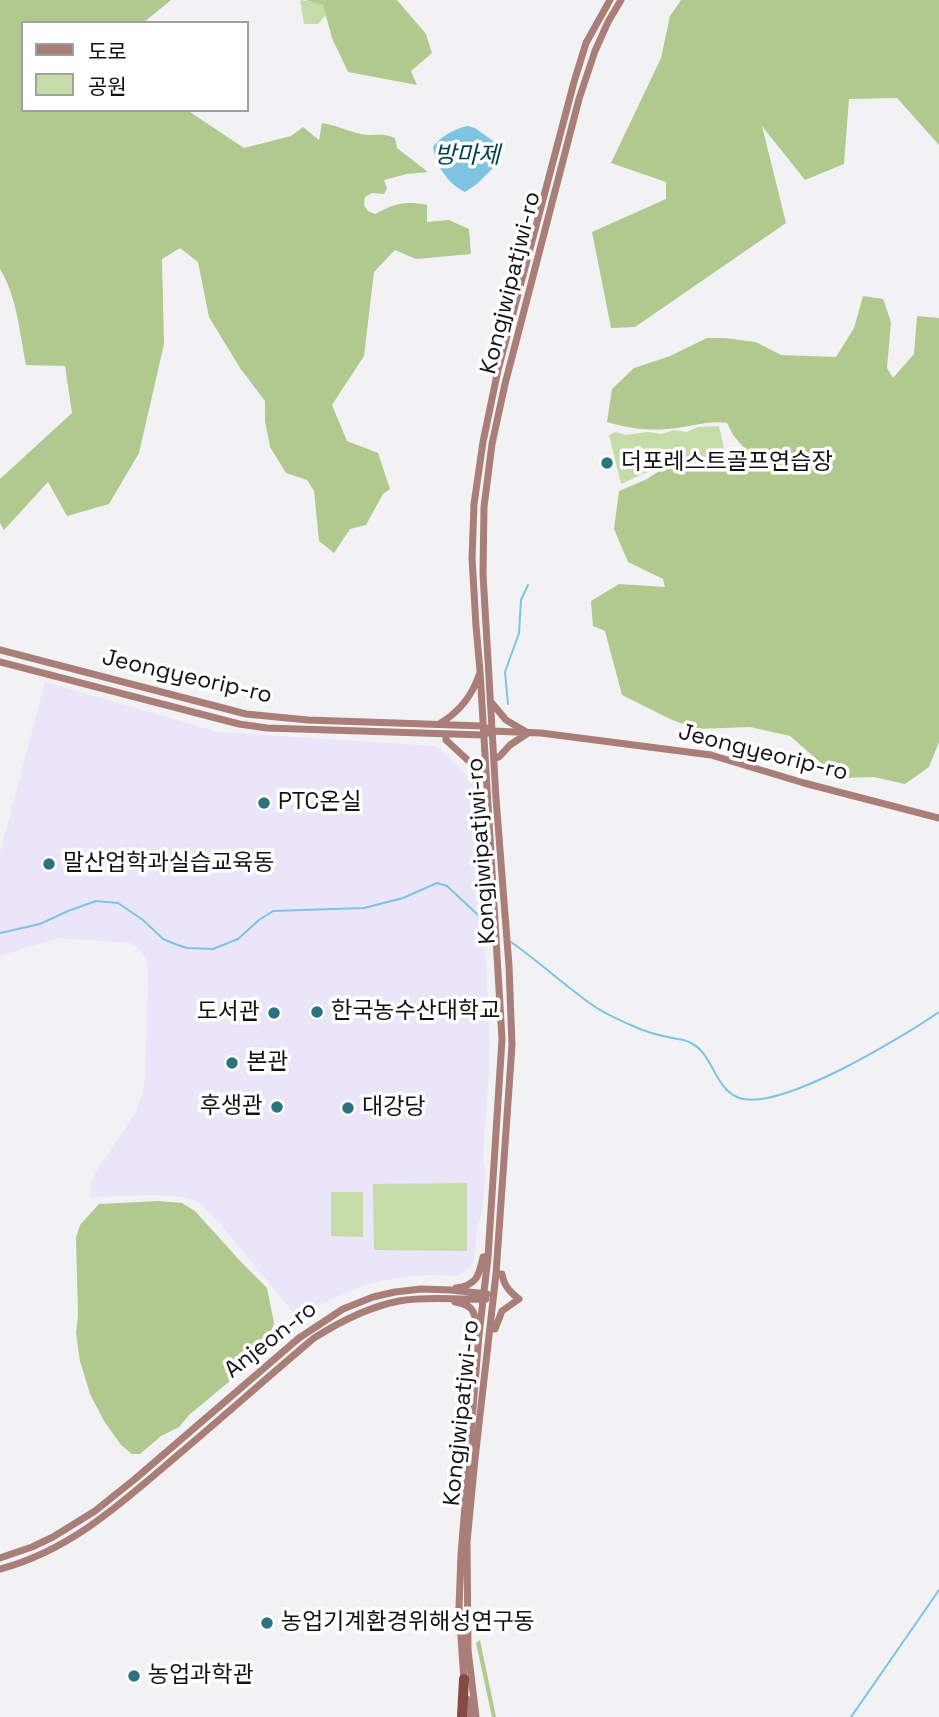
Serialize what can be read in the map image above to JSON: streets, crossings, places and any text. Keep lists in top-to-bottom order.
{
  "streets": {
    "main road": ["Kongjwipatjwi-ro", "Jeongyeorip-ro", "Anjeon-ro"]
  },
  "crossings": [
    ["Kongjwipatjwi-ro", "Jeongyeorip-ro"],
    ["Kongjwipatjwi-ro", "Anjeon-ro"]
  ],
  "water": ["방마제"],
  "places": [
    "더포레스트골프연습장",
    "PTC온실",
    "말산업학과실습교육동",
    "한국농수산대학교",
    "도서관",
    "본관",
    "후생관",
    "대강당",
    "농업기계환경위해성연구동",
    "농업과학관"
  ],
  "legend": ["도로", "공원"]
}
